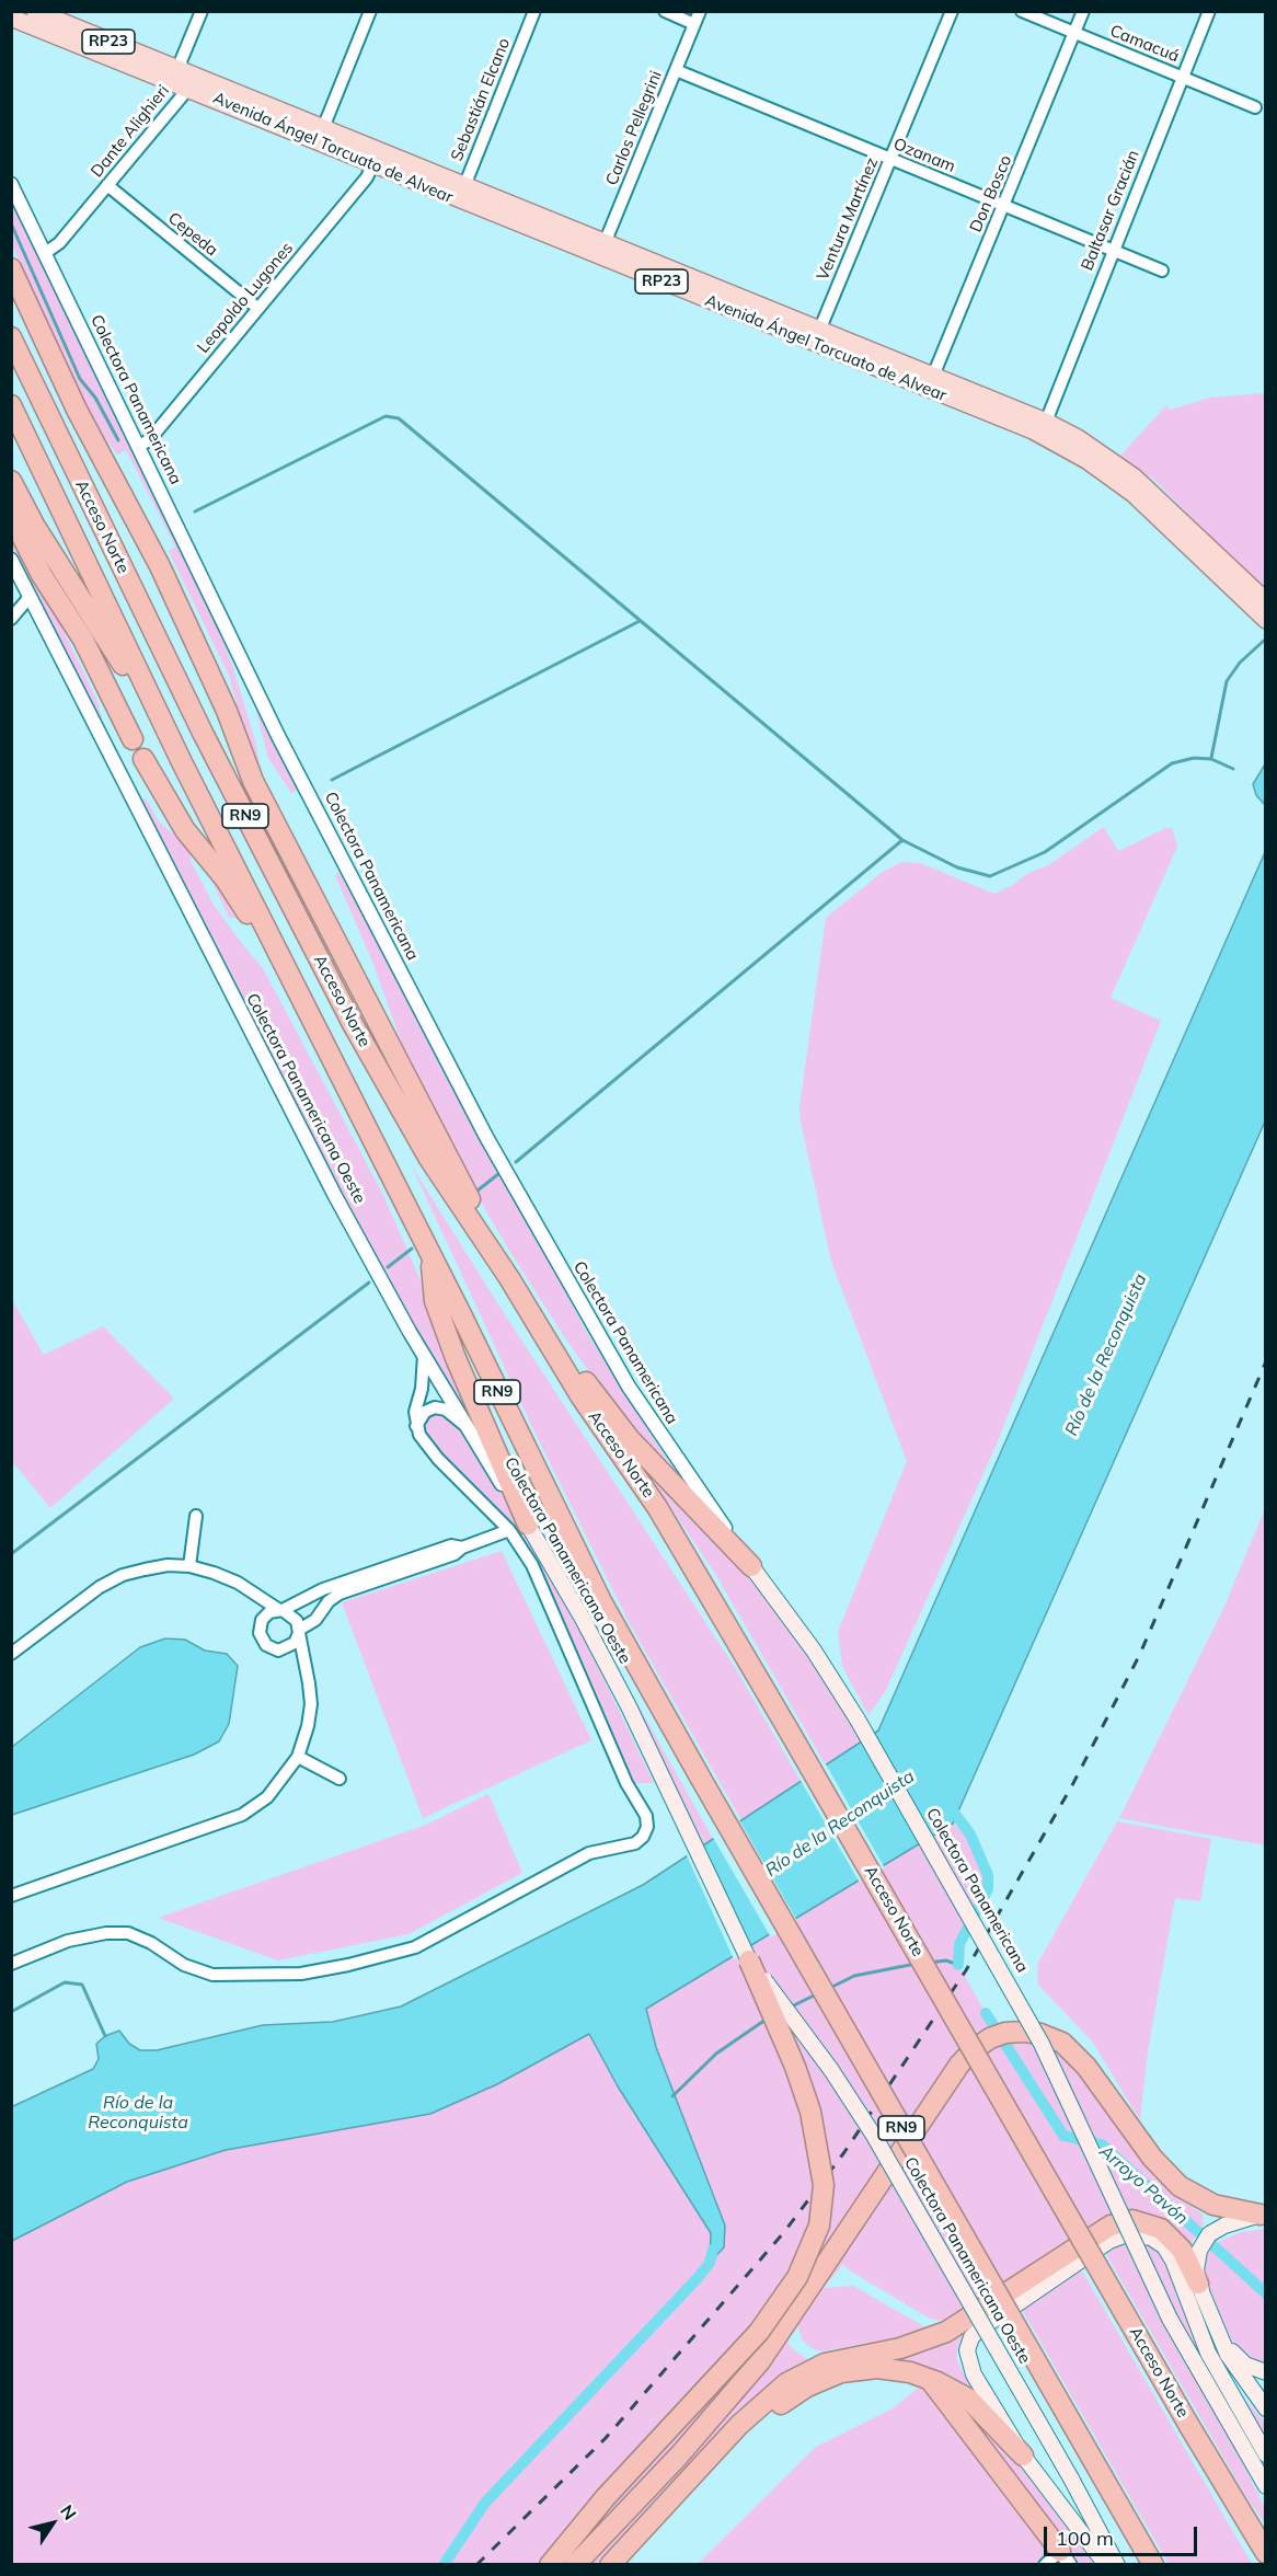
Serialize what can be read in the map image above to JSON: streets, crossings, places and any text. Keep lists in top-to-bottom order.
{
  "streets": {
    "highway": ["Acceso Norte", "RN9"],
    "main road": [
      "RP23",
      "Avenida Ángel Torcuato de Alvear",
      "Colectora Panamericana",
      "Colectora Panamericana Oeste"
    ],
    "street": [
      "Camacuá",
      "Sebastián Elcano",
      "Carlos Pellegrini",
      "Dante Alighieri",
      "Ozanam",
      "Don Bosco",
      "Baltasar Gracián",
      "Ventura Martínez",
      "Cepeda",
      "Leopoldo Lugones"
    ]
  },
  "crossings": [
    ["Camacuá", "Don Bosco"],
    ["Camacuá", "Baltasar Gracián"],
    ["Sebastián Elcano", "Avenida Ángel Torcuato de Alvear"],
    ["Carlos Pellegrini", "Avenida Ángel Torcuato de Alvear"],
    ["Carlos Pellegrini", "Ozanam"],
    ["Dante Alighieri", "Avenida Ángel Torcuato de Alvear"],
    ["Dante Alighieri", "Cepeda"],
    ["Dante Alighieri", "Colectora Panamericana"],
    ["Avenida Ángel Torcuato de Alvear", "Don Bosco"],
    ["Avenida Ángel Torcuato de Alvear", "Baltasar Gracián"],
    ["Avenida Ángel Torcuato de Alvear", "Ventura Martínez"],
    ["Avenida Ángel Torcuato de Alvear", "Leopoldo Lugones"],
    ["Ozanam", "Don Bosco"],
    ["Ozanam", "Baltasar Gracián"],
    ["Ozanam", "Ventura Martínez"],
    ["Cepeda", "Leopoldo Lugones"],
    ["Leopoldo Lugones", "Colectora Panamericana"]
  ],
  "water": ["Río de la Reconquista", "Arroyo Pavón"],
  "scale_bar": "100 m",
  "north": "top right"
}
